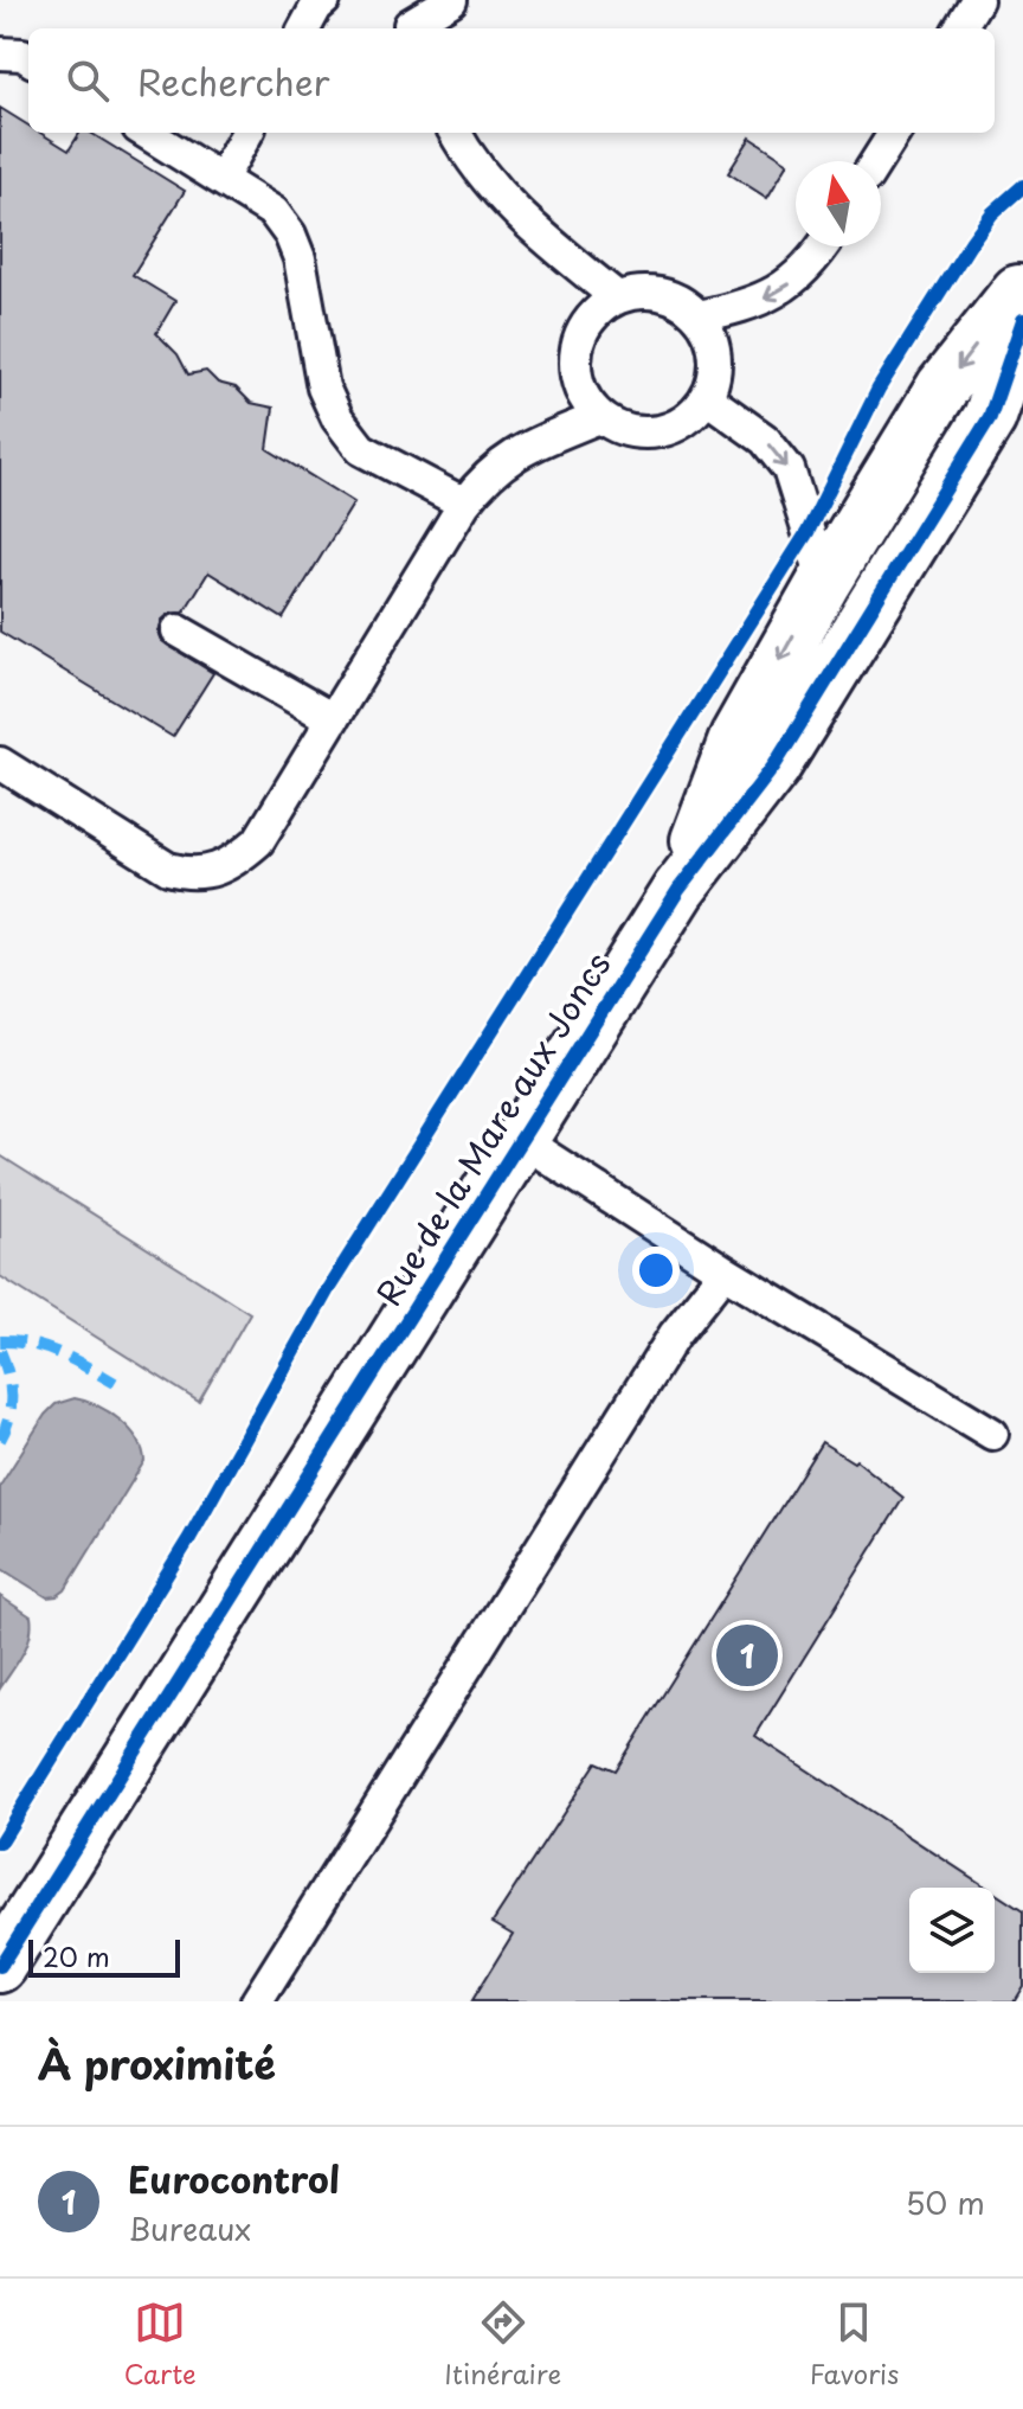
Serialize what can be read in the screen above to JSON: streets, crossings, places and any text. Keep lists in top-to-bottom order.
{
  "streets": {
    "street": ["Rue de la Mare aux Joncs"]
  },
  "scale_bar": "20 m",
  "north": "top",
  "page": {
    "search": "Rechercher",
    "pins": "1",
    "scale": "20 m",
    "heading": "À proximité",
    "list": [
      {
        "mark": "1",
        "name": "Eurocontrol",
        "note": "Bureaux",
        "value": "50 m"
      }
    ],
    "nav": ["Carte", "Itinéraire", "Favoris"]
  }
}
